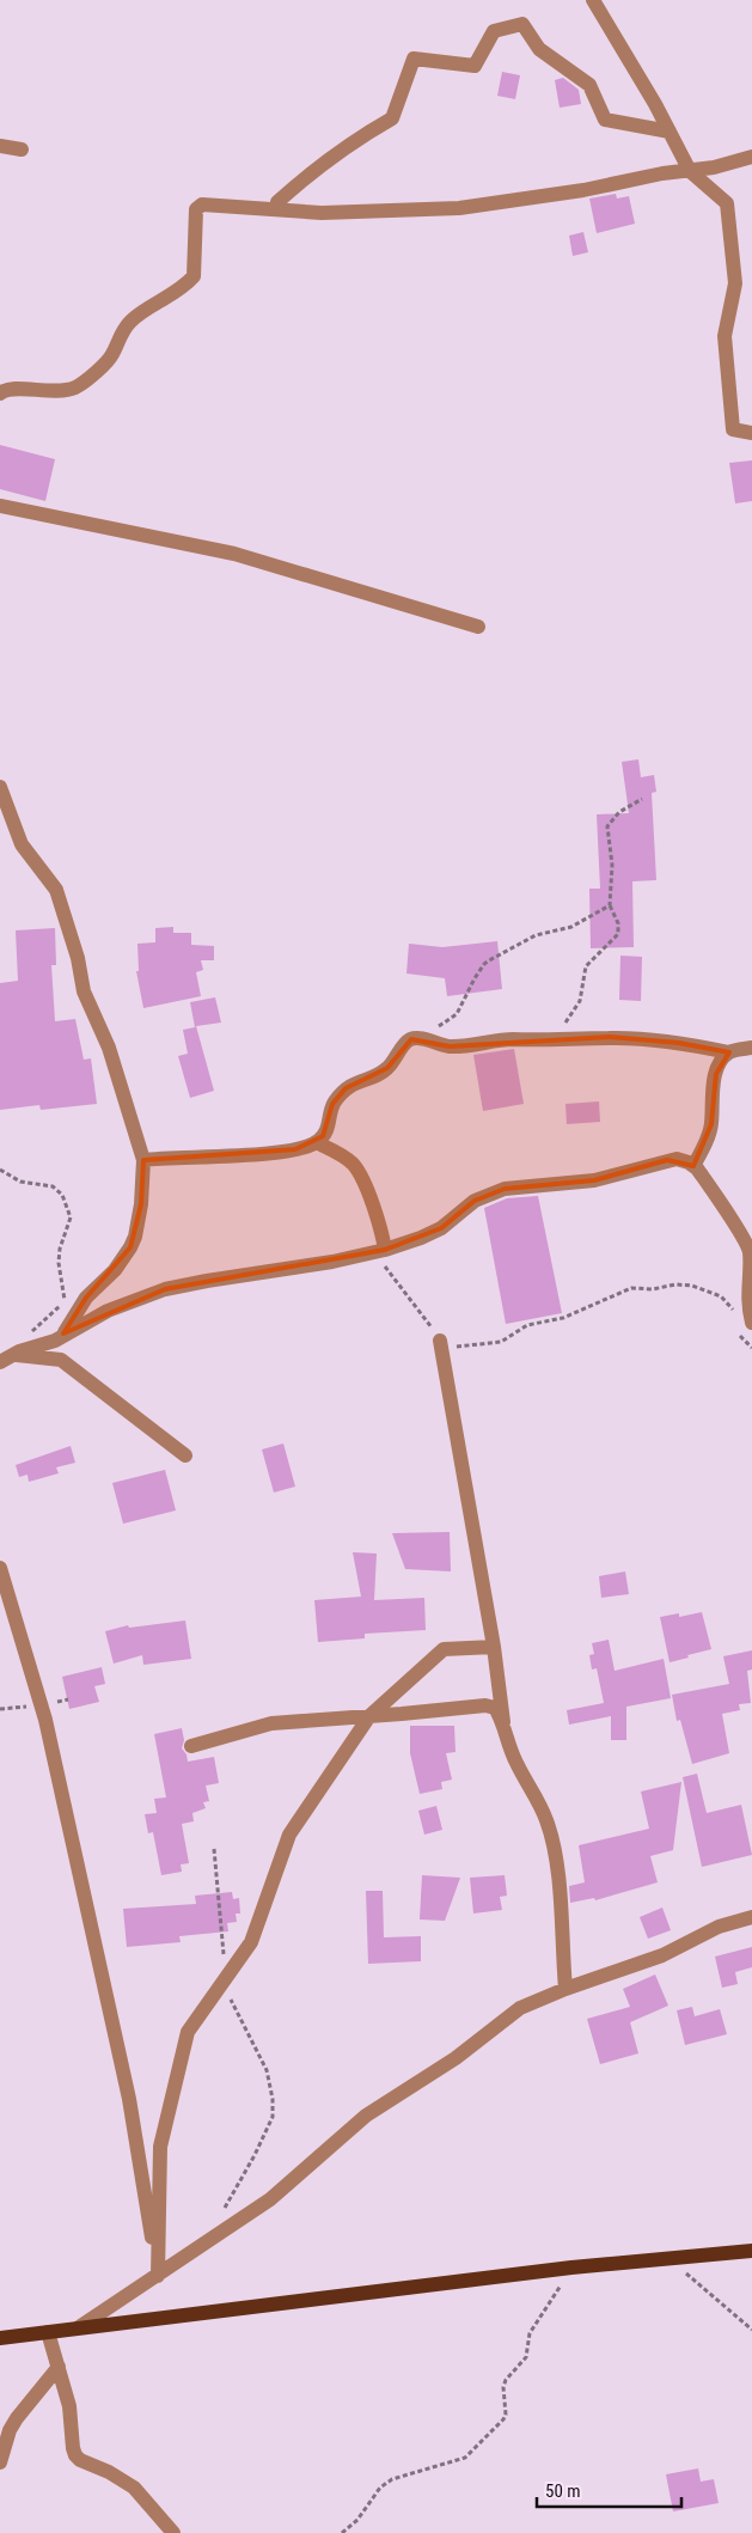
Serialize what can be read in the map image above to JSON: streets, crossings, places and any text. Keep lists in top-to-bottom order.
{
  "scale_bar": "50 m"
}
